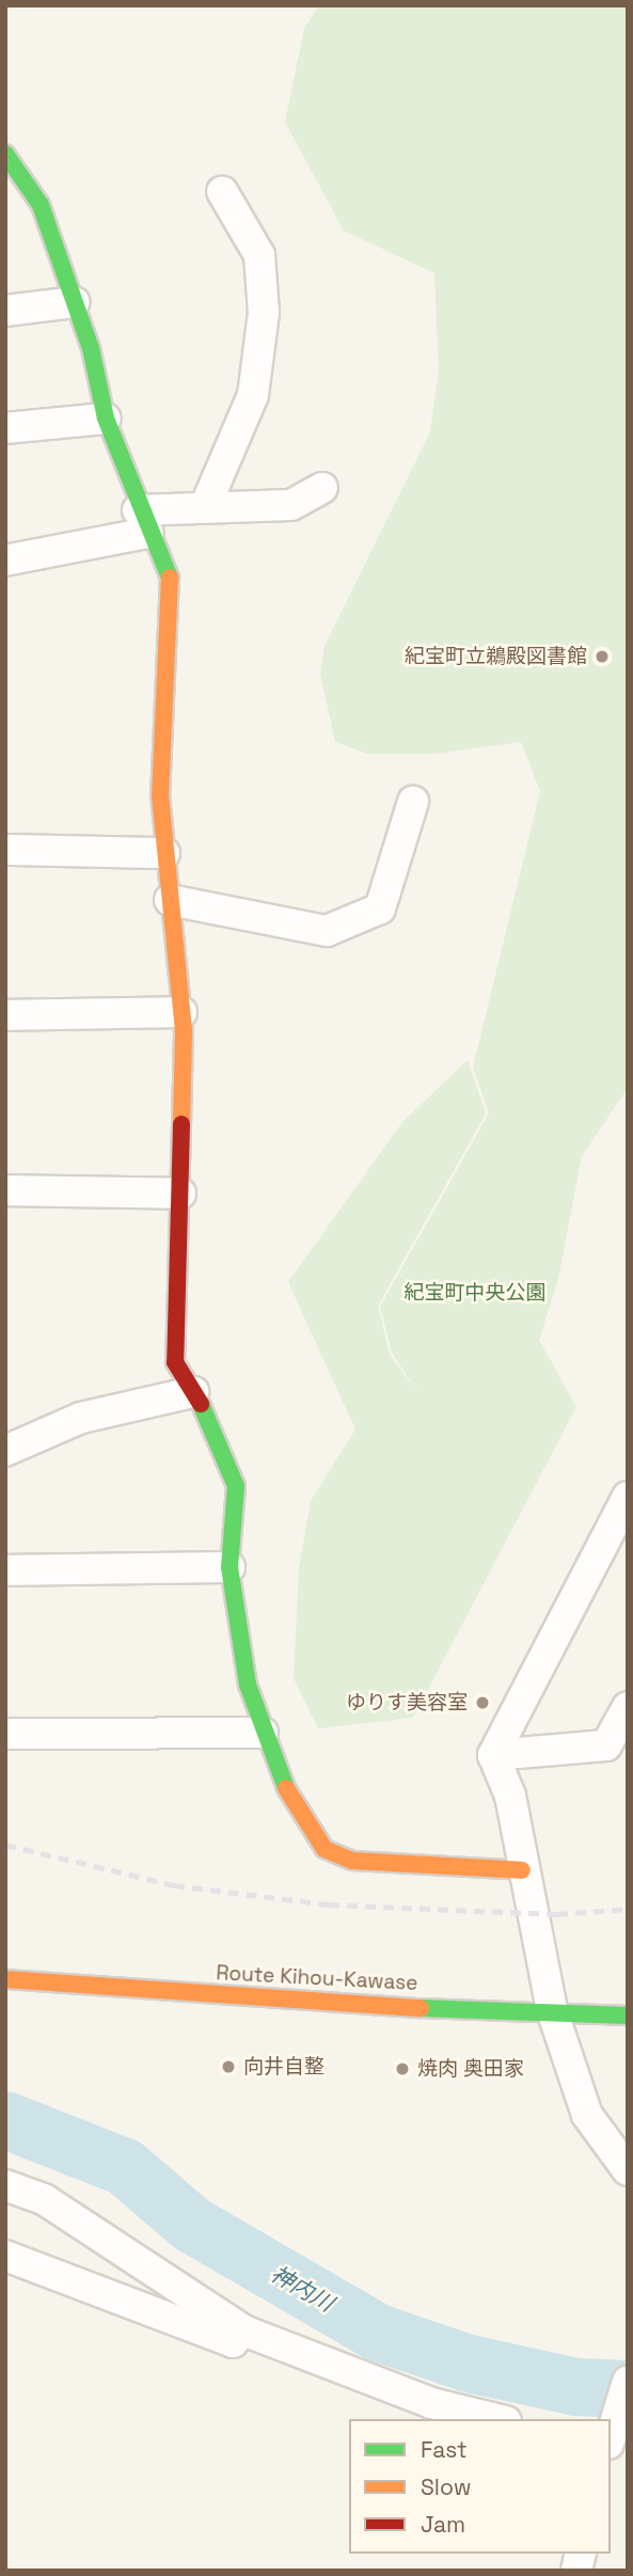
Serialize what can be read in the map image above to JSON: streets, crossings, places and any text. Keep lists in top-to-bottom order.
{
  "streets": {
    "street": ["Route Kihou-Kawase"]
  },
  "water": ["神内川"],
  "parks": ["紀宝町中央公園"],
  "places": [
    "紀宝町立鵜殿図書館",
    "ゆりす美容室",
    "向井自整",
    "焼肉 奥田家"
  ],
  "legend": ["Fast", "Slow", "Jam"]
}
